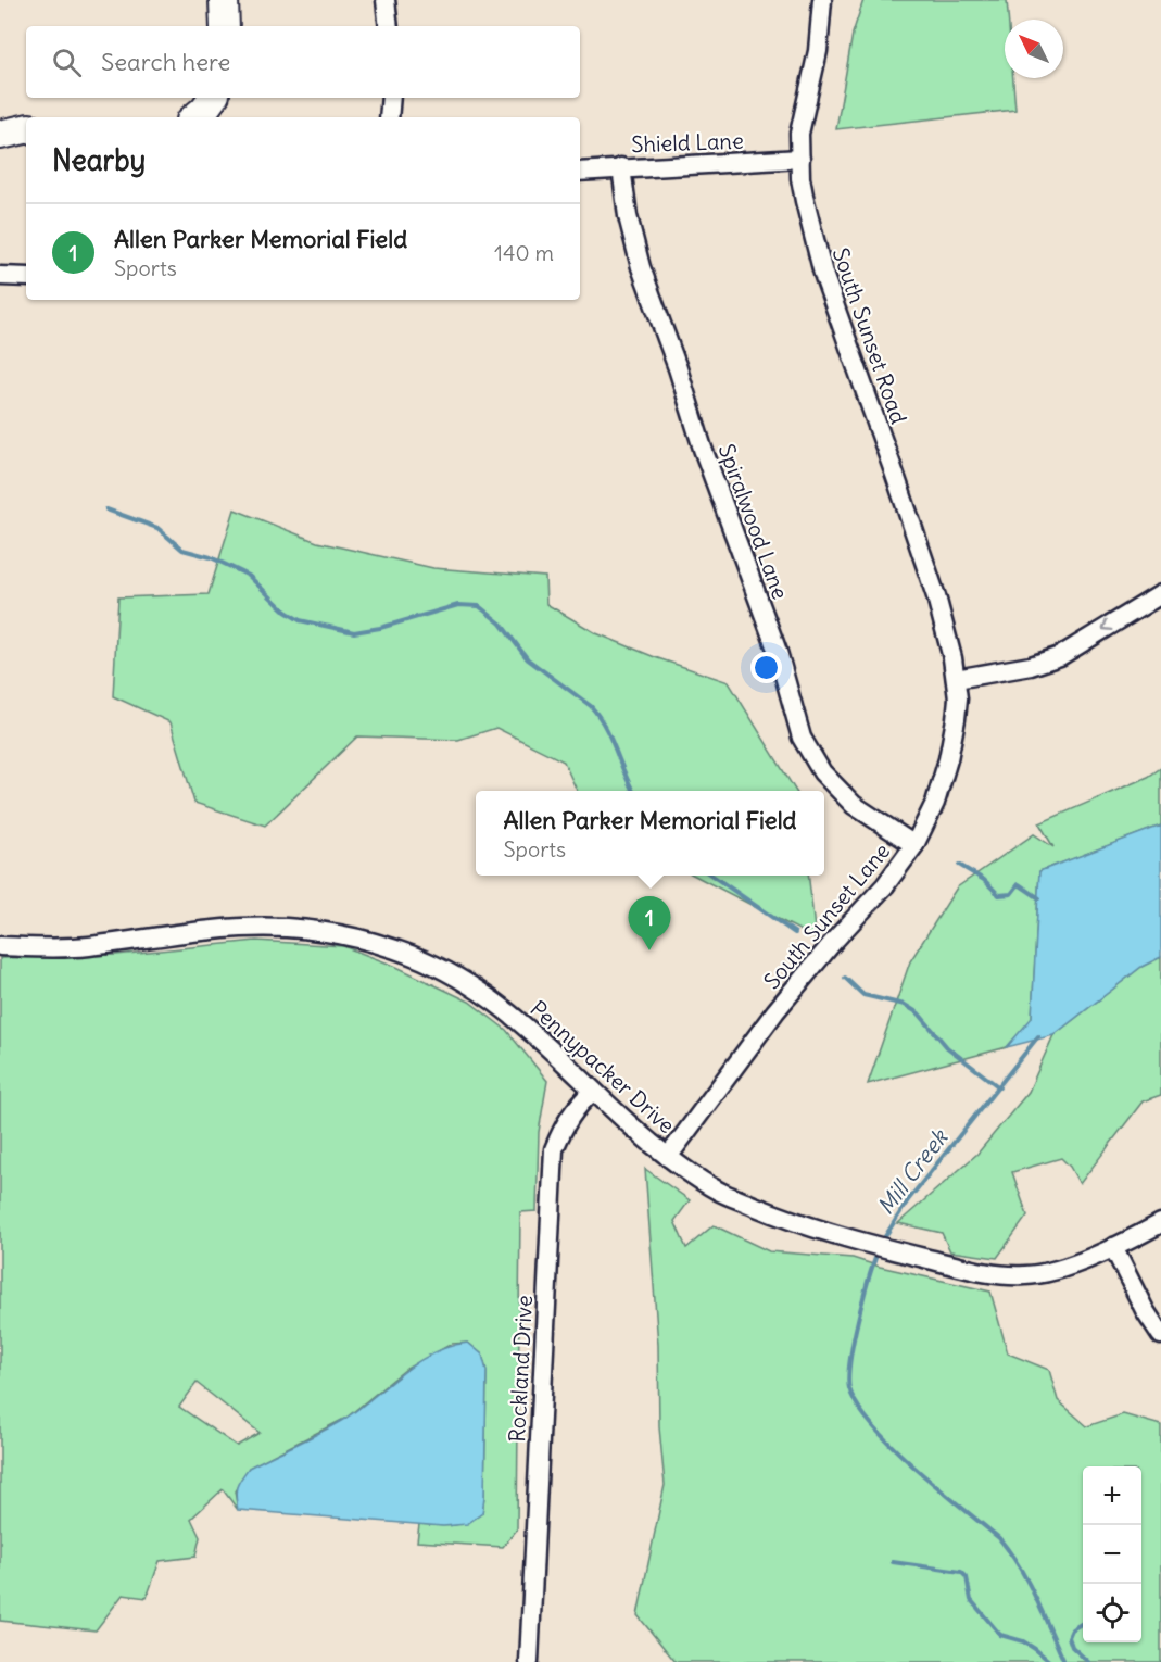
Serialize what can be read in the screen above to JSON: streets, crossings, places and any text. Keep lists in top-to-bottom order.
{
  "streets": {
    "street": [
      "Shield Lane",
      "South Sunset Road",
      "Spiralwood Lane",
      "South Sunset Lane",
      "Pennypacker Drive",
      "Rockland Drive"
    ]
  },
  "crossings": [
    ["Shield Lane", "South Sunset Road"],
    ["Shield Lane", "Spiralwood Lane"],
    ["South Sunset Road", "South Sunset Lane"],
    ["Spiralwood Lane", "South Sunset Lane"],
    ["South Sunset Lane", "Pennypacker Drive"],
    ["Pennypacker Drive", "Rockland Drive"]
  ],
  "water": ["Mill Creek"],
  "north": "top left",
  "page": {
    "search": "Search here",
    "heading": "Nearby",
    "list": [
      {
        "mark": "1",
        "name": "Allen Parker Memorial Field",
        "note": "Sports",
        "value": "140 m"
      }
    ],
    "popup": ["Allen Parker Memorial Field", "Sports"],
    "pins": "1",
    "map_buttons": ["+", "−"]
  }
}
